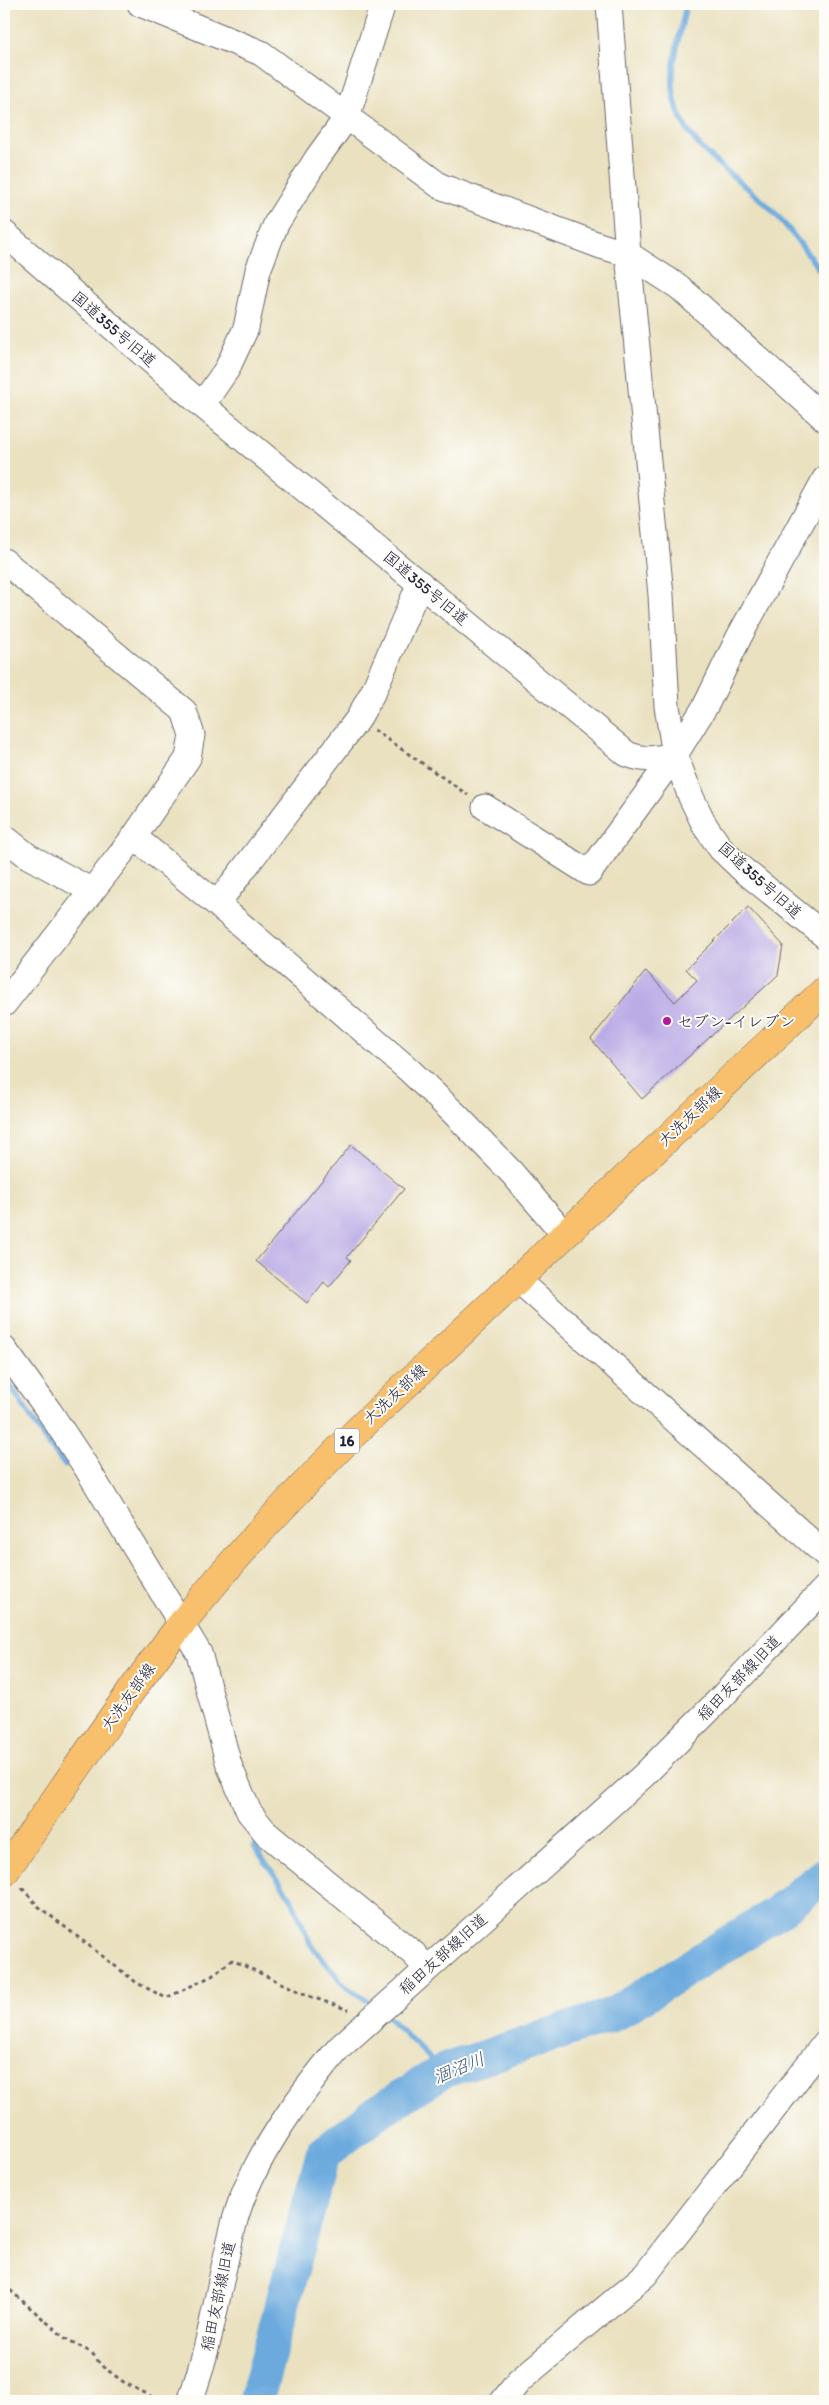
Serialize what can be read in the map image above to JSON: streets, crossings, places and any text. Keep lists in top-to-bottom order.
{
  "streets": {
    "main road": ["大洗友部線", "16"],
    "street": ["国道355号旧道", "稲田友部線旧道"]
  },
  "water": ["涸沼川"],
  "places": ["セブン-イレブン"]
}
